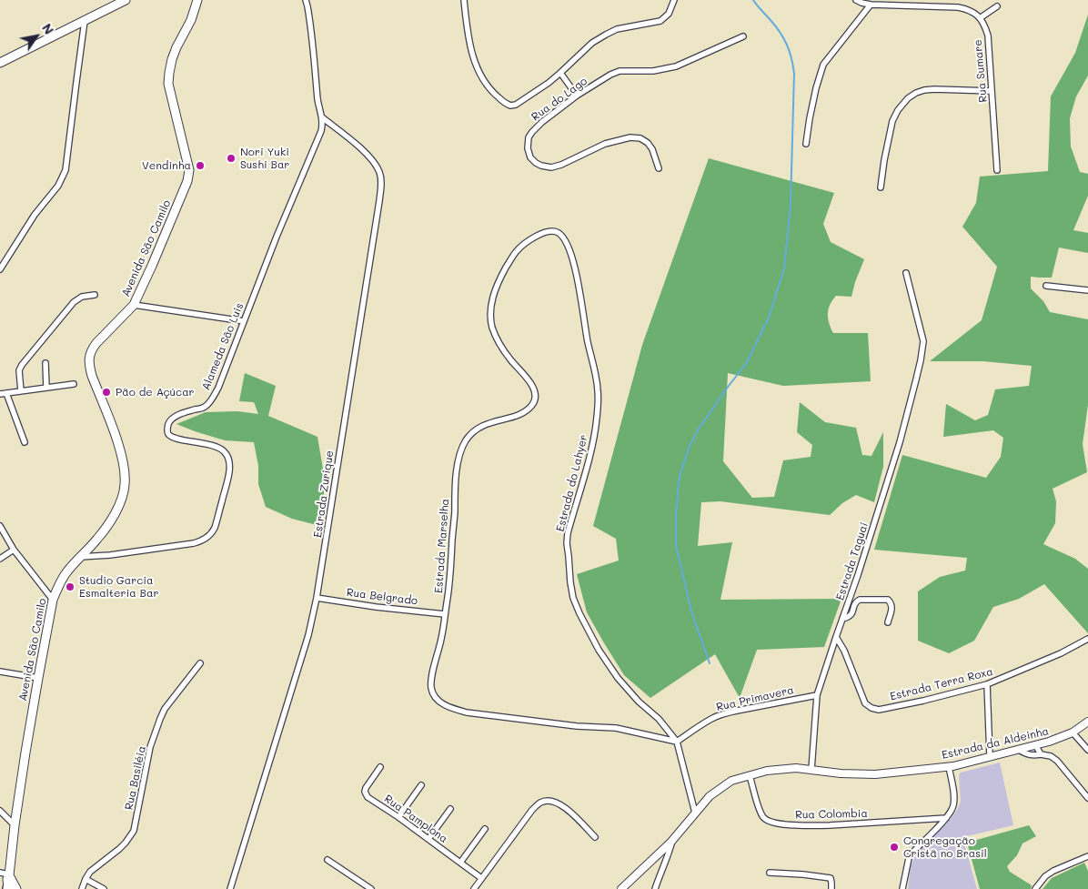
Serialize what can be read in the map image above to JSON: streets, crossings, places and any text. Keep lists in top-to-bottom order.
{
  "streets": {
    "main road": ["Avenida São Camilo"],
    "street": [
      "Rua Sumare",
      "Rua do Lago",
      "Alameda São Luis",
      "Estrada do Lahyer",
      "Estrada Zurique",
      "Estrada Marselha",
      "Estrada Taguaí",
      "Rua Belgrado",
      "Estrada Terra Roxa",
      "Rua Primavera",
      "Estrada da Aldeinha",
      "Rua Basiléia",
      "Rua Colombia",
      "Rua Pamplona"
    ]
  },
  "crossings": [
    ["Avenida São Camilo", "Alameda São Luis"],
    ["Alameda São Luis", "Estrada Zurique"],
    ["Estrada do Lahyer", "Estrada Marselha"],
    ["Estrada do Lahyer", "Rua Primavera"],
    ["Estrada do Lahyer", "Estrada da Aldeinha"],
    ["Estrada Zurique", "Rua Belgrado"],
    ["Estrada Marselha", "Rua Belgrado"],
    ["Estrada Marselha", "Rua Primavera"],
    ["Estrada Taguaí", "Estrada Terra Roxa"],
    ["Estrada Taguaí", "Rua Primavera"],
    ["Estrada Taguaí", "Estrada da Aldeinha"],
    ["Estrada da Aldeinha", "Rua Colombia"]
  ],
  "places": [
    "Nori Yuki Sushi Bar",
    "Vendinha",
    "Pão de Açúcar",
    "Studio Garcia Esmalteria Bar",
    "Congregação Cristã no Brasil"
  ],
  "north": "top right"
}
